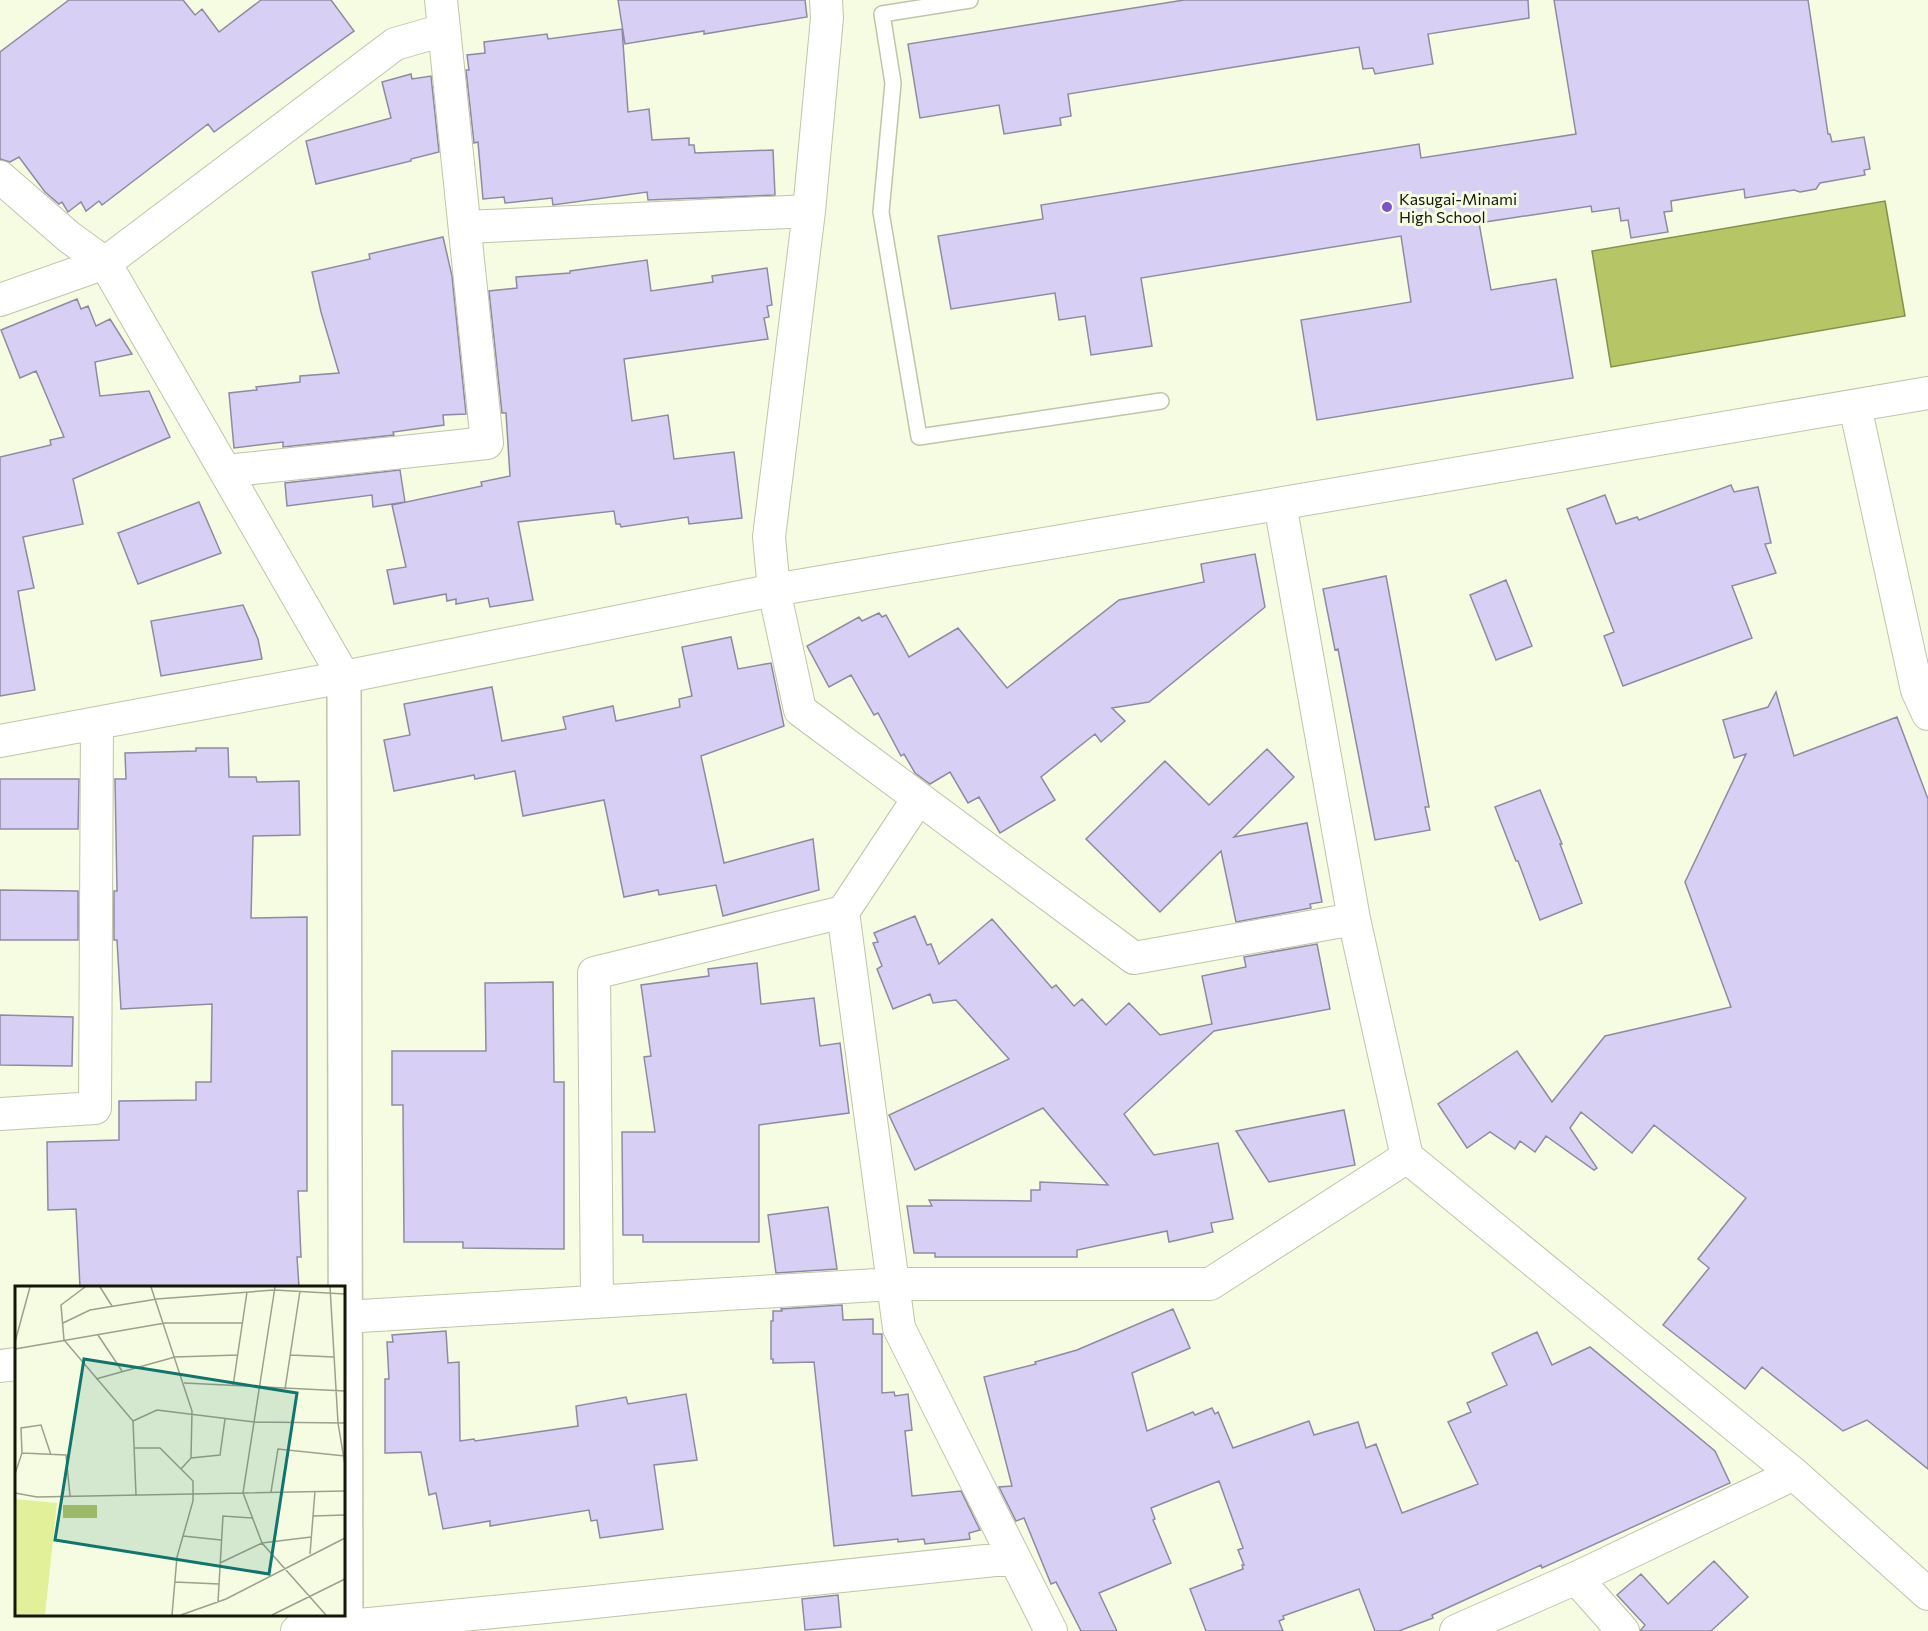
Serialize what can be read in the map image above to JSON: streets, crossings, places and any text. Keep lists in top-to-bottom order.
{
  "places": ["Kasugai-Minami High School"]
}
